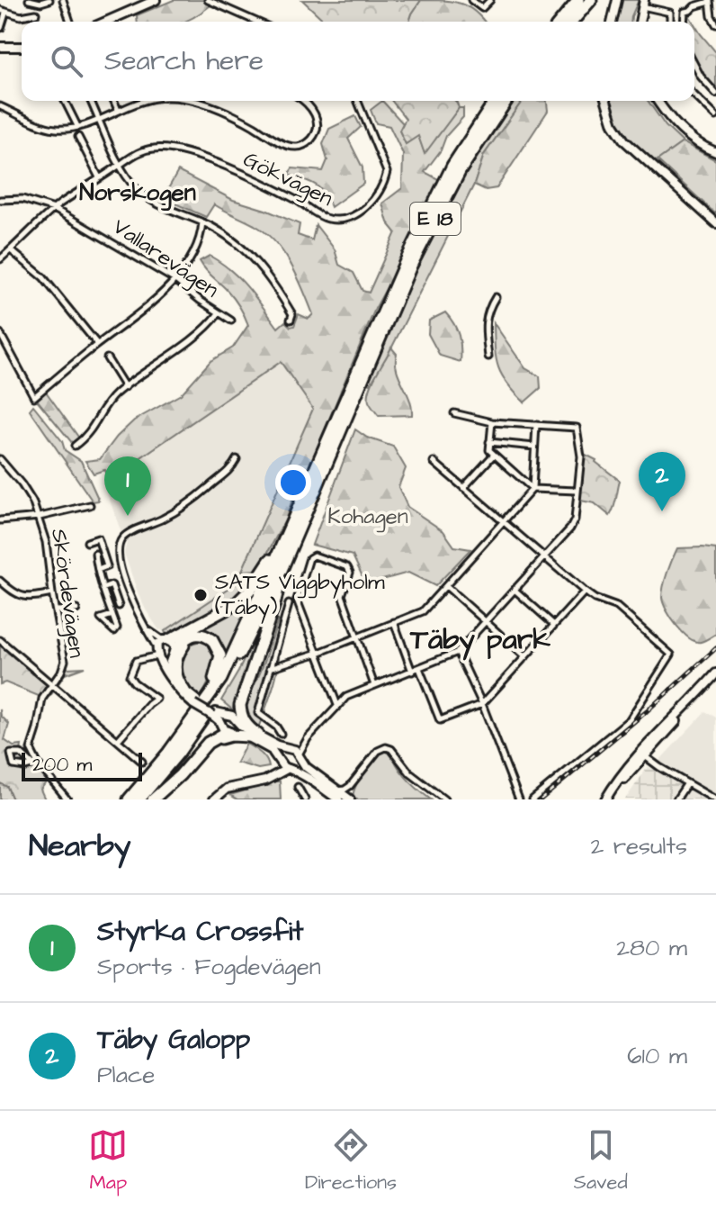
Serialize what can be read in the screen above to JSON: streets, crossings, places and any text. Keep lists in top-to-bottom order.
{
  "streets": {
    "highway": ["E 18"],
    "street": ["Gökvägen", "Vallarevägen", "Skördevägen"]
  },
  "districts": ["Norskogen", "Täby park"],
  "parks": ["Kohagen"],
  "places": ["SATS Viggbyholm (Täby)"],
  "scale_bar": "200 m",
  "page": {
    "search": "Search here",
    "pins": ["2", "1"],
    "scale": "200 m",
    "heading": ["Nearby", "2 results"],
    "list": [
      {
        "mark": "1",
        "name": "Styrka Crossfit",
        "note": "Sports · Fogdevägen",
        "value": "280 m"
      },
      {
        "mark": "2",
        "name": "Täby Galopp",
        "note": "Place",
        "value": "610 m"
      }
    ],
    "nav": ["Map", "Directions", "Saved"]
  }
}
